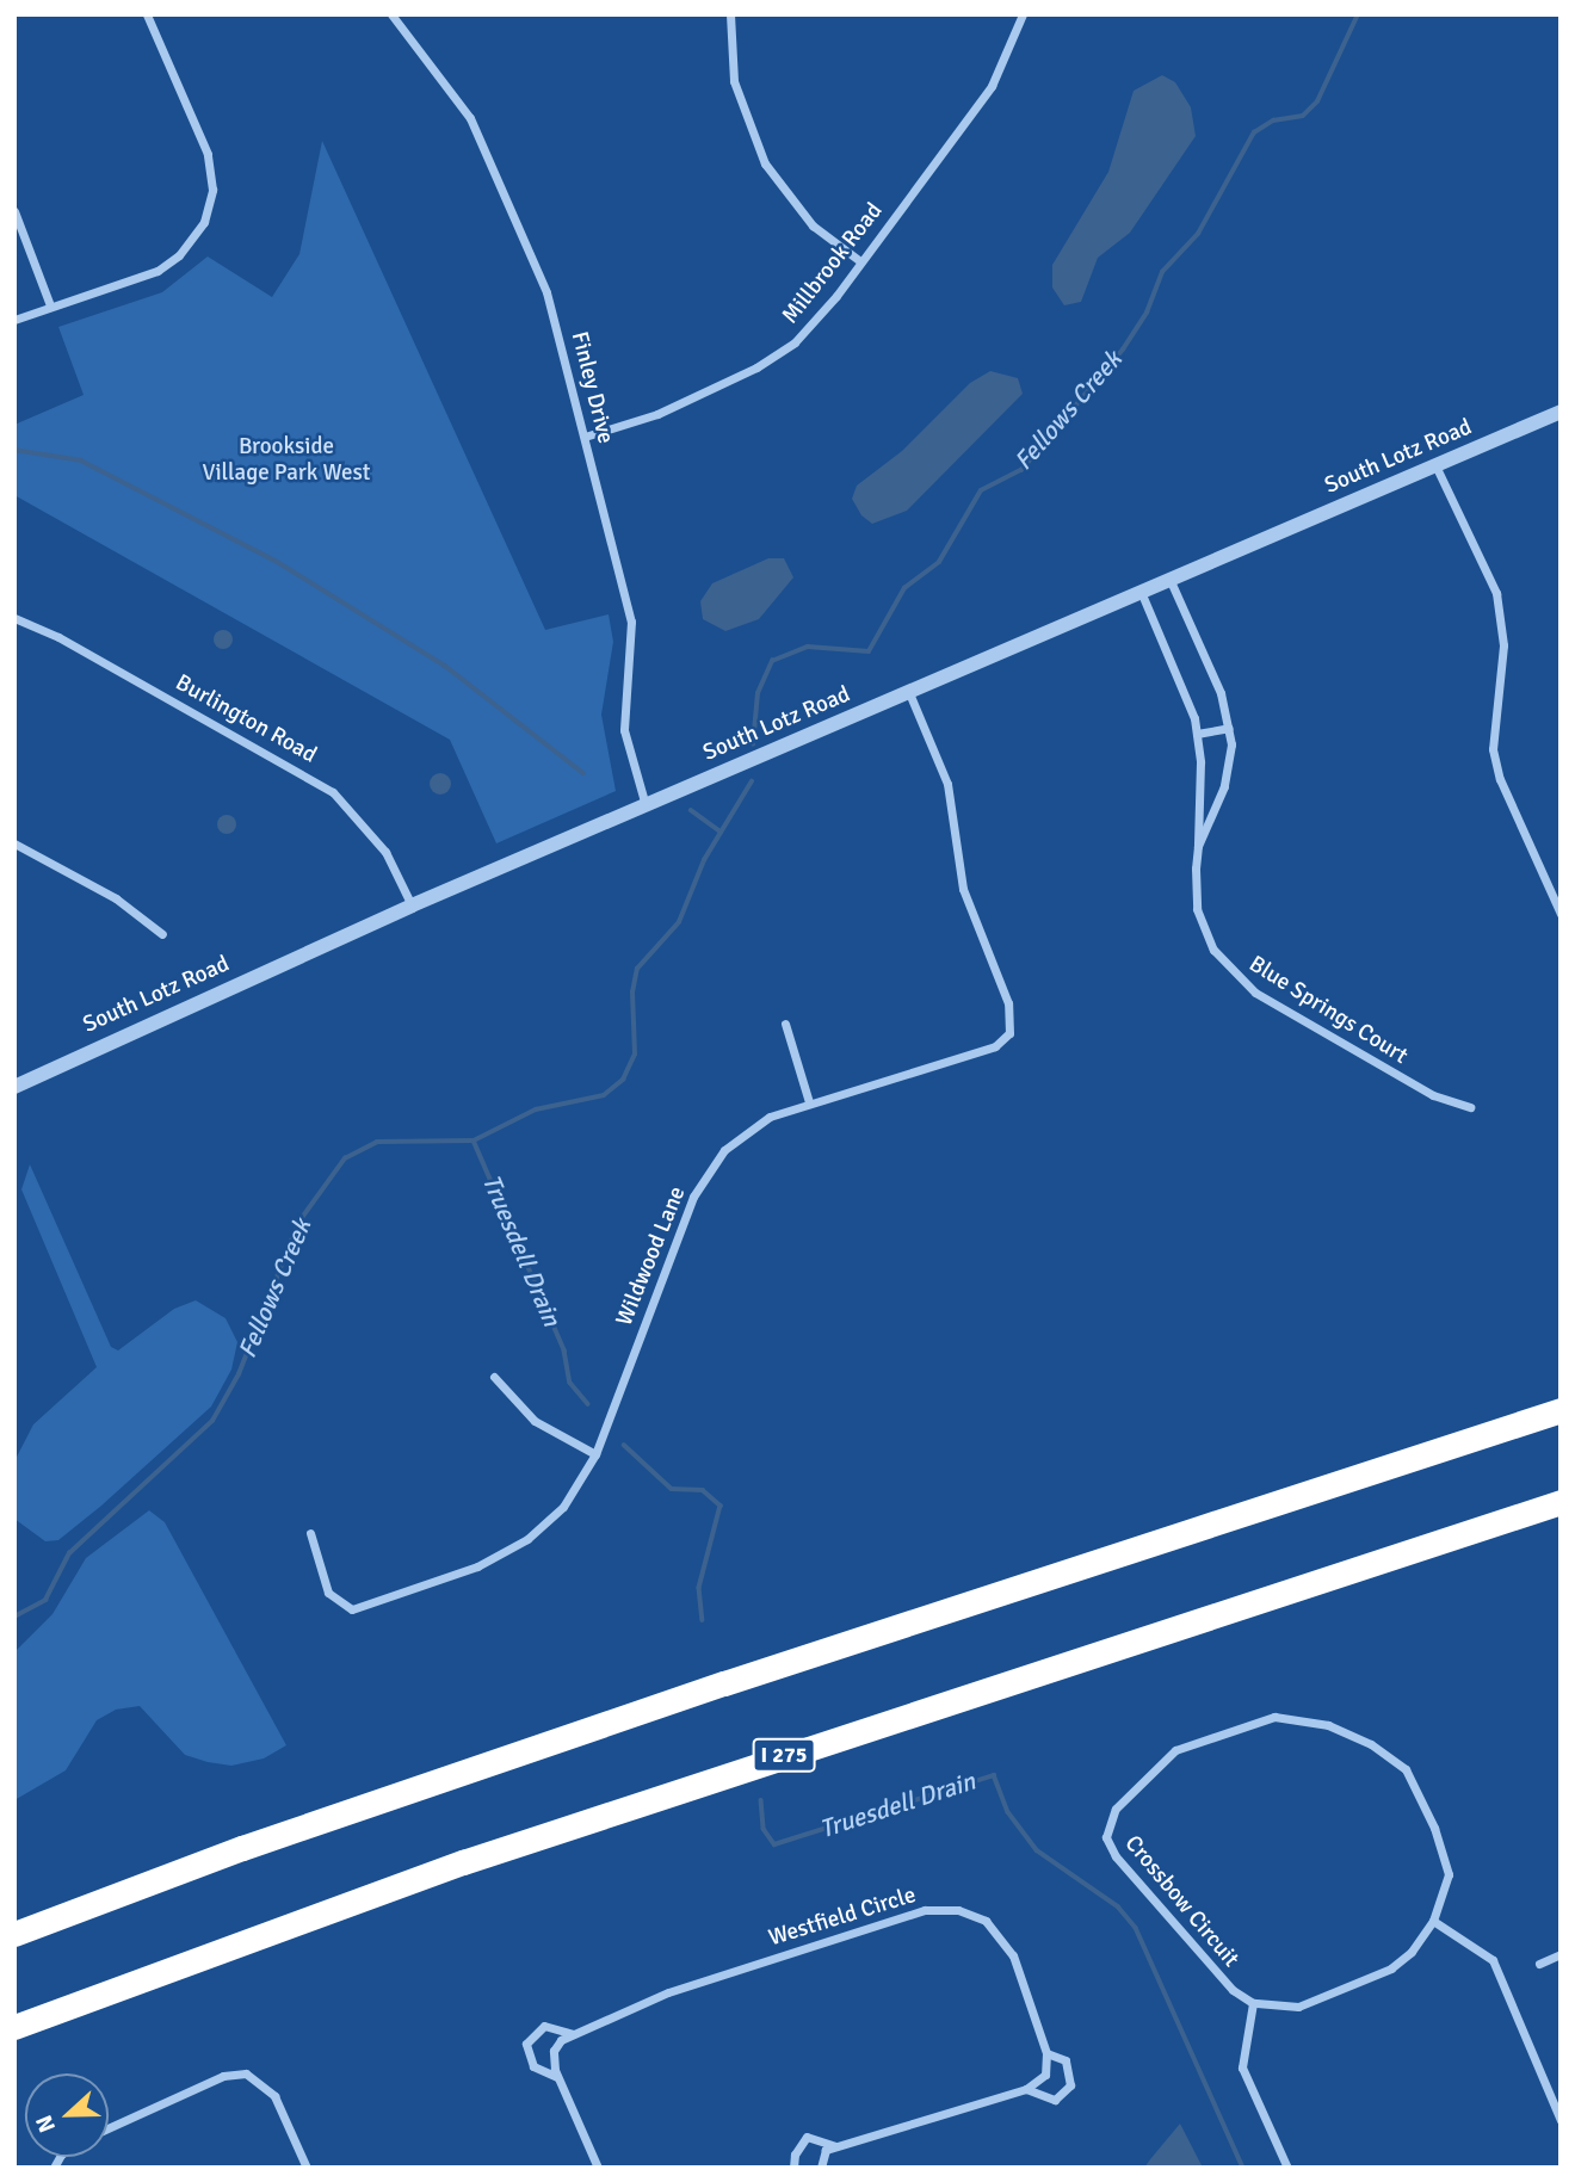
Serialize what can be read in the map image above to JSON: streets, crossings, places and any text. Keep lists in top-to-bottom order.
{
  "streets": {
    "highway": ["I 275"],
    "street": [
      "Millbrook Road",
      "Finley Drive",
      "South Lotz Road",
      "Burlington Road",
      "Blue Springs Court",
      "Wildwood Lane",
      "Crossbow Circuit",
      "Westfield Circle"
    ]
  },
  "crossings": [
    ["Millbrook Road", "Finley Drive"],
    ["Finley Drive", "South Lotz Road"],
    ["South Lotz Road", "Burlington Road"],
    ["South Lotz Road", "Blue Springs Court"],
    ["South Lotz Road", "Wildwood Lane"]
  ],
  "water": ["Fellows Creek", "Truesdell Drain"],
  "parks": ["Brookside Village Park West"],
  "north": "left"
}
